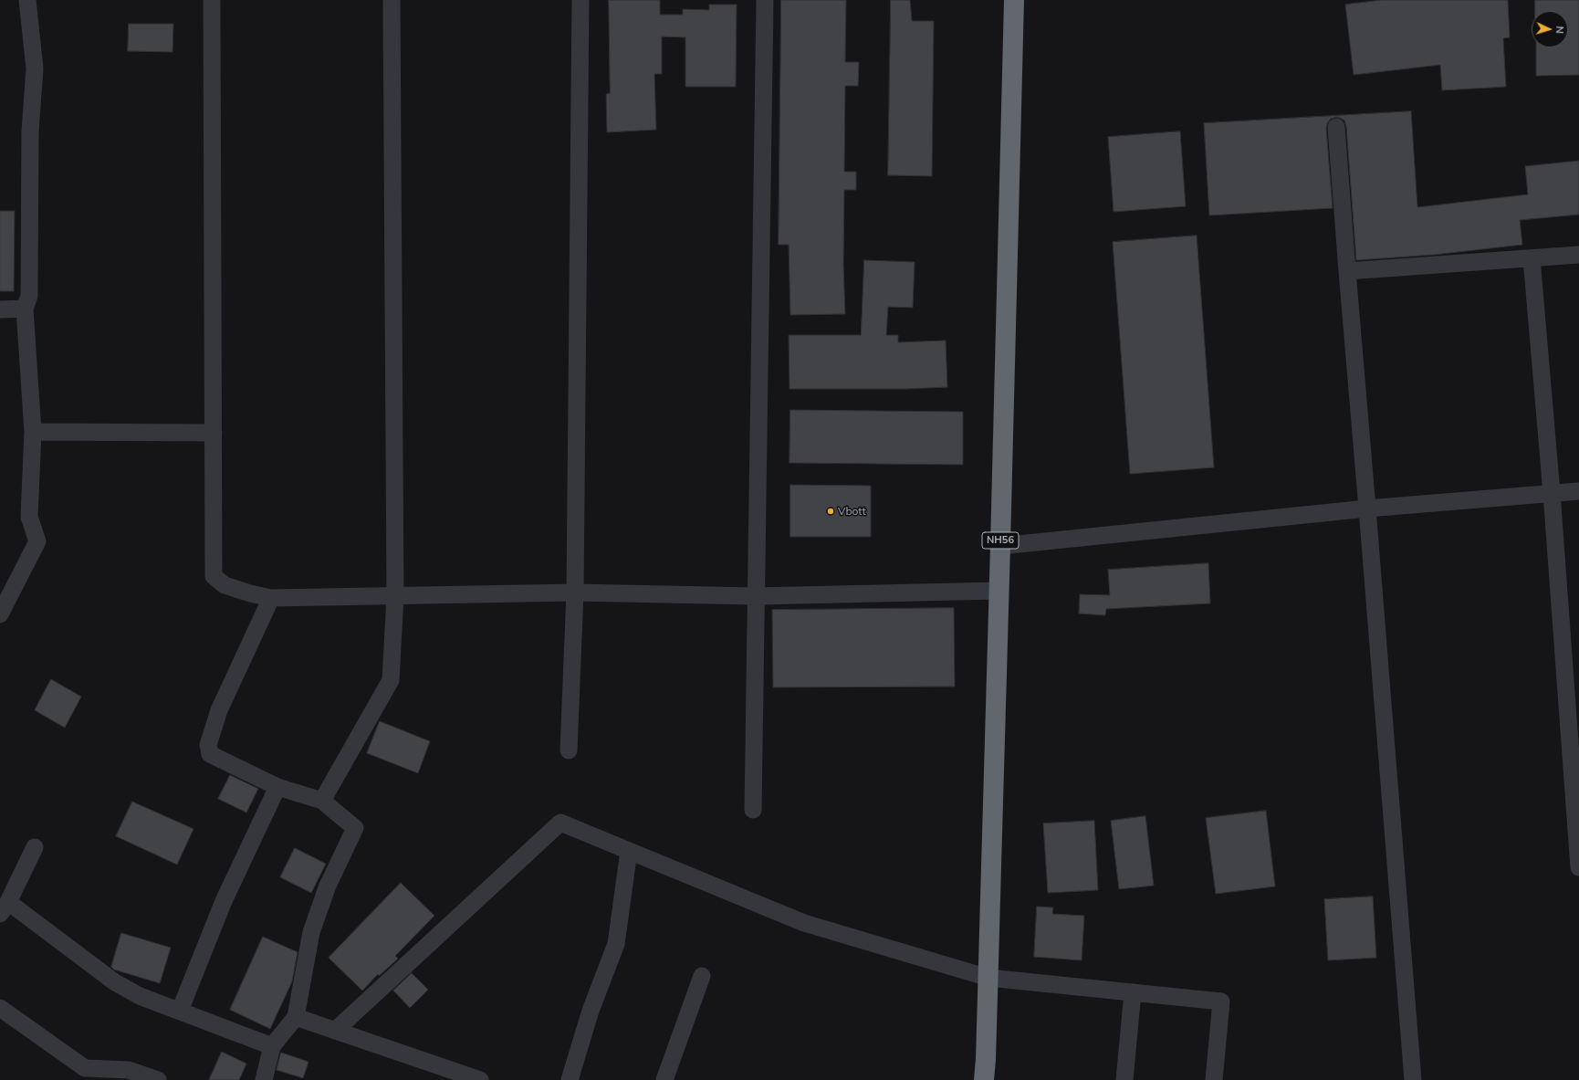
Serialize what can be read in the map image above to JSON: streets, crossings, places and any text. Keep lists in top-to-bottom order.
{
  "streets": {
    "highway": ["NH56"]
  },
  "places": ["Vbott"],
  "north": "right"
}
